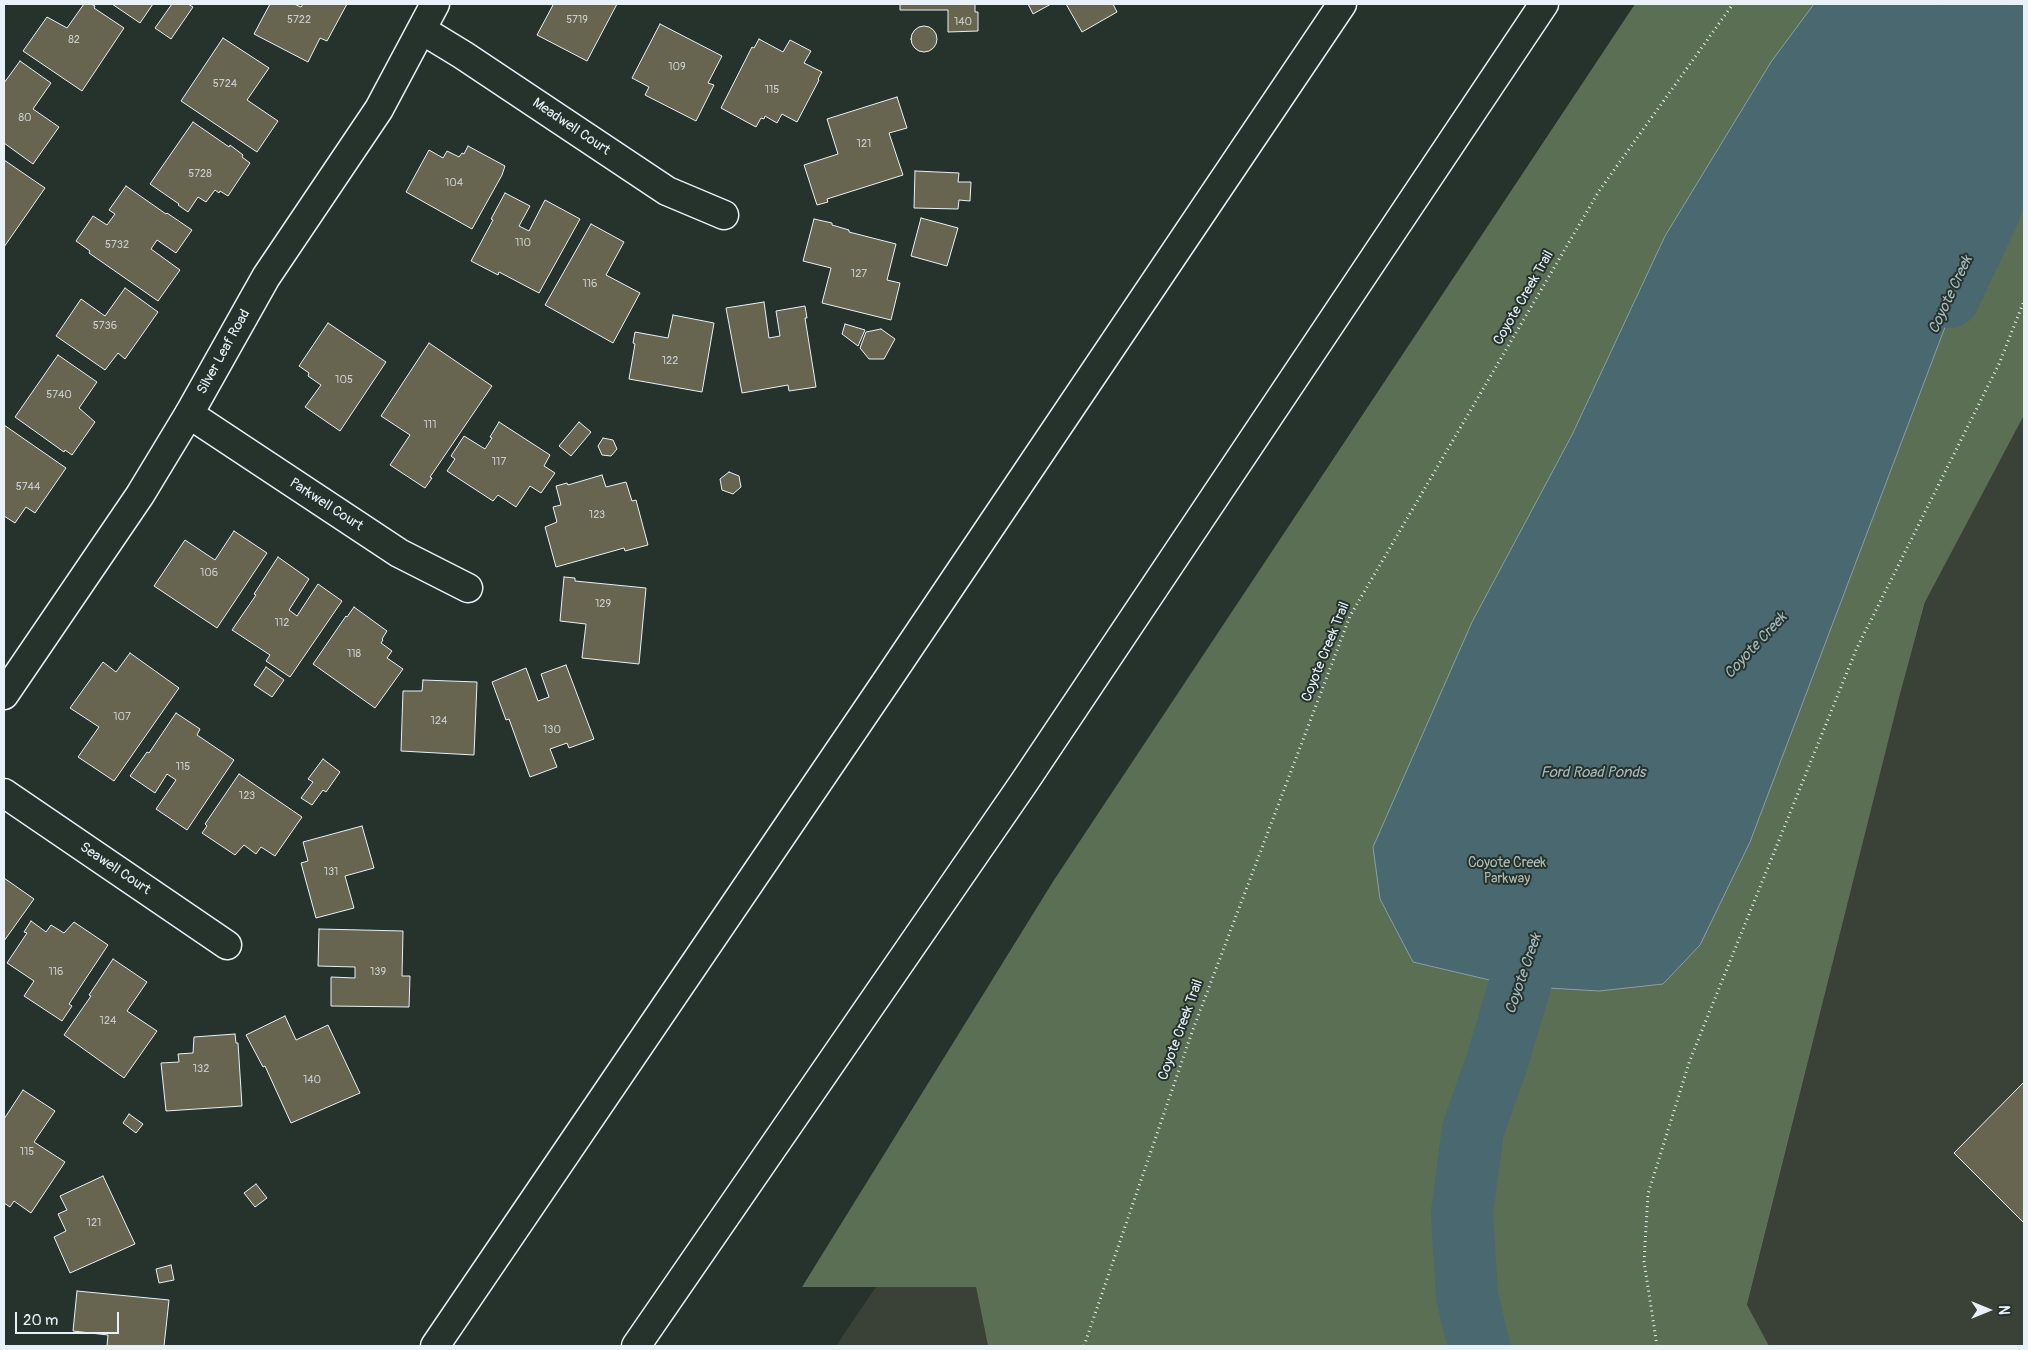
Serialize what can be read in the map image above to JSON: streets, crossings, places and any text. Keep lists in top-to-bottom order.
{
  "streets": {
    "main road": [
      "Meadwell Court",
      "Silver Leaf Road",
      "Parkwell Court",
      "Seawell Court"
    ],
    "path": ["Coyote Creek Trail"]
  },
  "crossings": [
    ["Meadwell Court", "Silver Leaf Road"],
    ["Silver Leaf Road", "Parkwell Court"]
  ],
  "water": ["Coyote Creek", "Ford Road Ponds"],
  "parks": ["Coyote Creek Parkway"],
  "house_numbers": [
    "5722",
    "5719",
    "140",
    "82",
    "109",
    "5724",
    "115",
    "80",
    "121",
    "5728",
    "104",
    "110",
    "5732",
    "127",
    "116",
    "5736",
    "122",
    "105",
    "5740",
    "111",
    "117",
    "5744",
    "123",
    "106",
    "129",
    "112",
    "118",
    "107",
    "124",
    "130",
    "115",
    "123",
    "131",
    "116",
    "139",
    "124",
    "132",
    "140",
    "115",
    "121"
  ],
  "scale_bar": "20 m",
  "north": "right"
}
